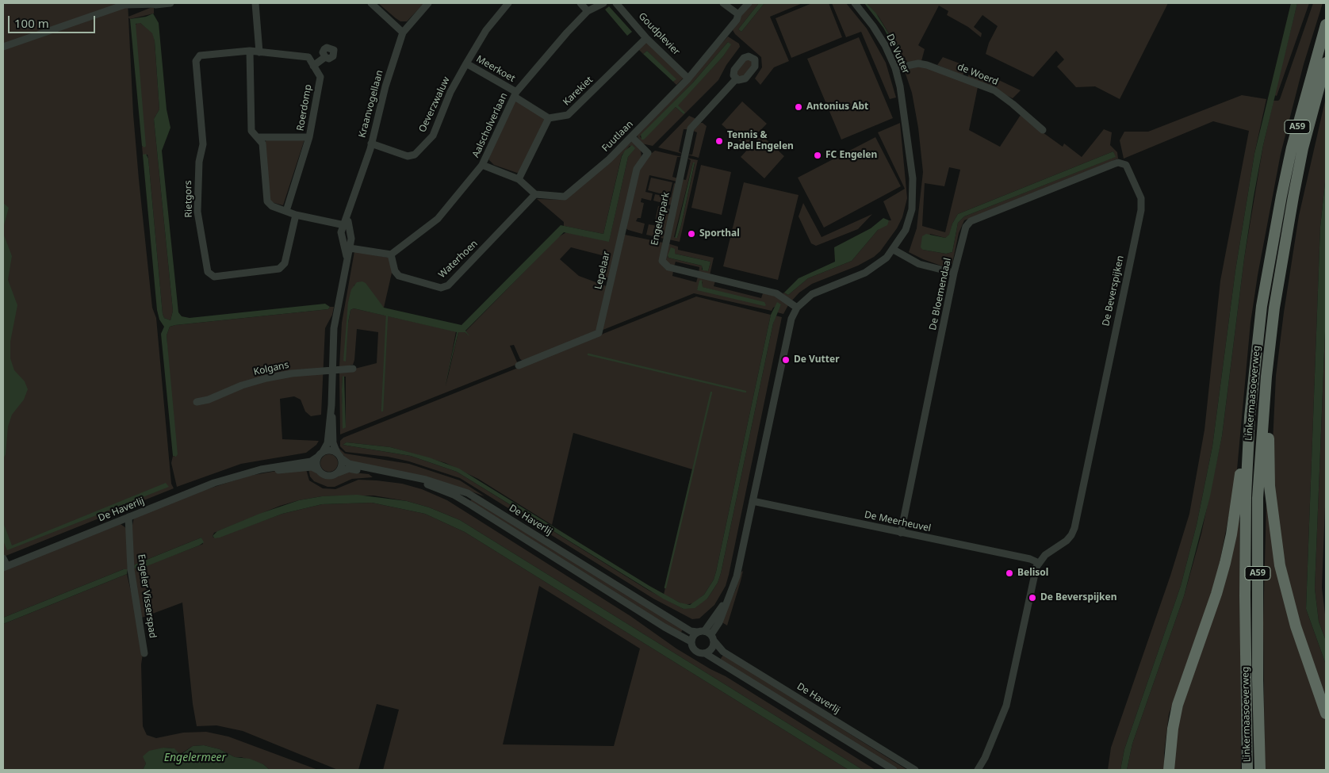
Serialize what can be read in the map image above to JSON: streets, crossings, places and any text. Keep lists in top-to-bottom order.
{
  "streets": {
    "highway": ["A59", "Linkermaasoeverweg"],
    "street": [
      "Goudplevier",
      "De Vutter",
      "Meerkoet",
      "de Woerd",
      "Karekiet",
      "Kraanvogellaan",
      "Oeverzwaluw",
      "Roerdomp",
      "Aalscholverlaan",
      "Fuutlaan",
      "Rietgors",
      "Engelerpark",
      "Waterhoen",
      "Lepelaar",
      "De Beverspijken",
      "De Bloemendaal",
      "Kolgans",
      "De Haverlij",
      "De Meerheuvel",
      "Engeler Visserspad"
    ]
  },
  "crossings": [
    ["Goudplevier", "Karekiet"],
    ["Goudplevier", "Fuutlaan"],
    ["De Vutter", "de Woerd"],
    ["De Vutter", "Engelerpark"],
    ["De Vutter", "De Haverlij"],
    ["De Vutter", "De Meerheuvel"],
    ["Meerkoet", "Karekiet"],
    ["Meerkoet", "Oeverzwaluw"],
    ["Meerkoet", "Aalscholverlaan"],
    ["Kraanvogellaan", "Oeverzwaluw"],
    ["Kraanvogellaan", "Kolgans"],
    ["Kraanvogellaan", "De Haverlij"],
    ["Aalscholverlaan", "Waterhoen"],
    ["A59", "Linkermaasoeverweg"],
    ["Fuutlaan", "Waterhoen"],
    ["Fuutlaan", "Lepelaar"],
    ["De Beverspijken", "De Bloemendaal"],
    ["De Beverspijken", "De Meerheuvel"],
    ["De Bloemendaal", "De Meerheuvel"],
    ["De Haverlij", "Engeler Visserspad"]
  ],
  "water": ["Engelermeer"],
  "places": [
    "Antonius Abt",
    "Tennis & Padel Engelen",
    "FC Engelen",
    "Sporthal",
    "De Vutter",
    "Belisol",
    "De Beverspijken"
  ],
  "scale_bar": "100 m"
}
